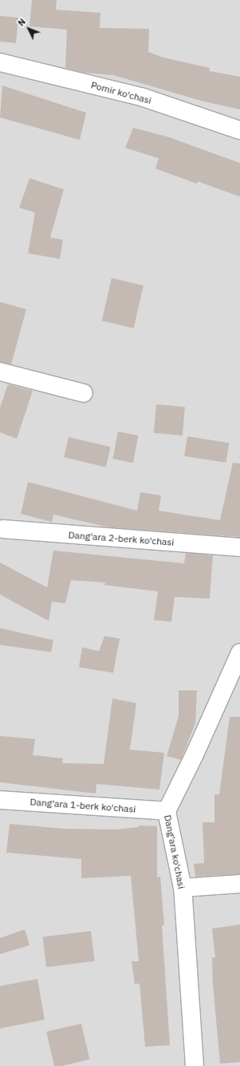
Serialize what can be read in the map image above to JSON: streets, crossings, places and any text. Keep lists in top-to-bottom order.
{
  "streets": {
    "street": [
      "Pomir ko'chasi",
      "Dang'ara 2-berk ko'chasi",
      "Dang'ara 1-berk ko'chasi",
      "Dang'ara ko'chasi"
    ]
  },
  "crossings": [
    ["Dang'ara 1-berk ko'chasi", "Dang'ara ko'chasi"]
  ],
  "north": "top left"
}
